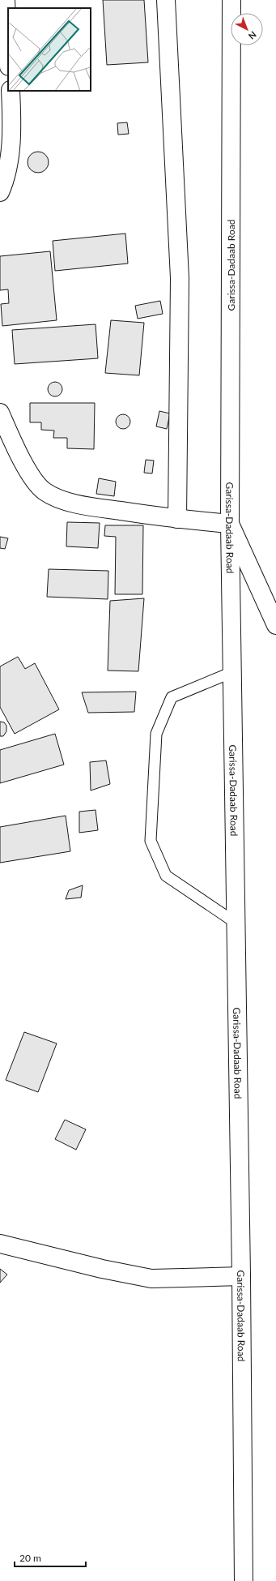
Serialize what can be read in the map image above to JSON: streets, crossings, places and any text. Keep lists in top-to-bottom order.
{
  "streets": {
    "main road": ["Garissa-Dadaab Road"]
  },
  "scale_bar": "20 m",
  "north": "bottom right"
}
